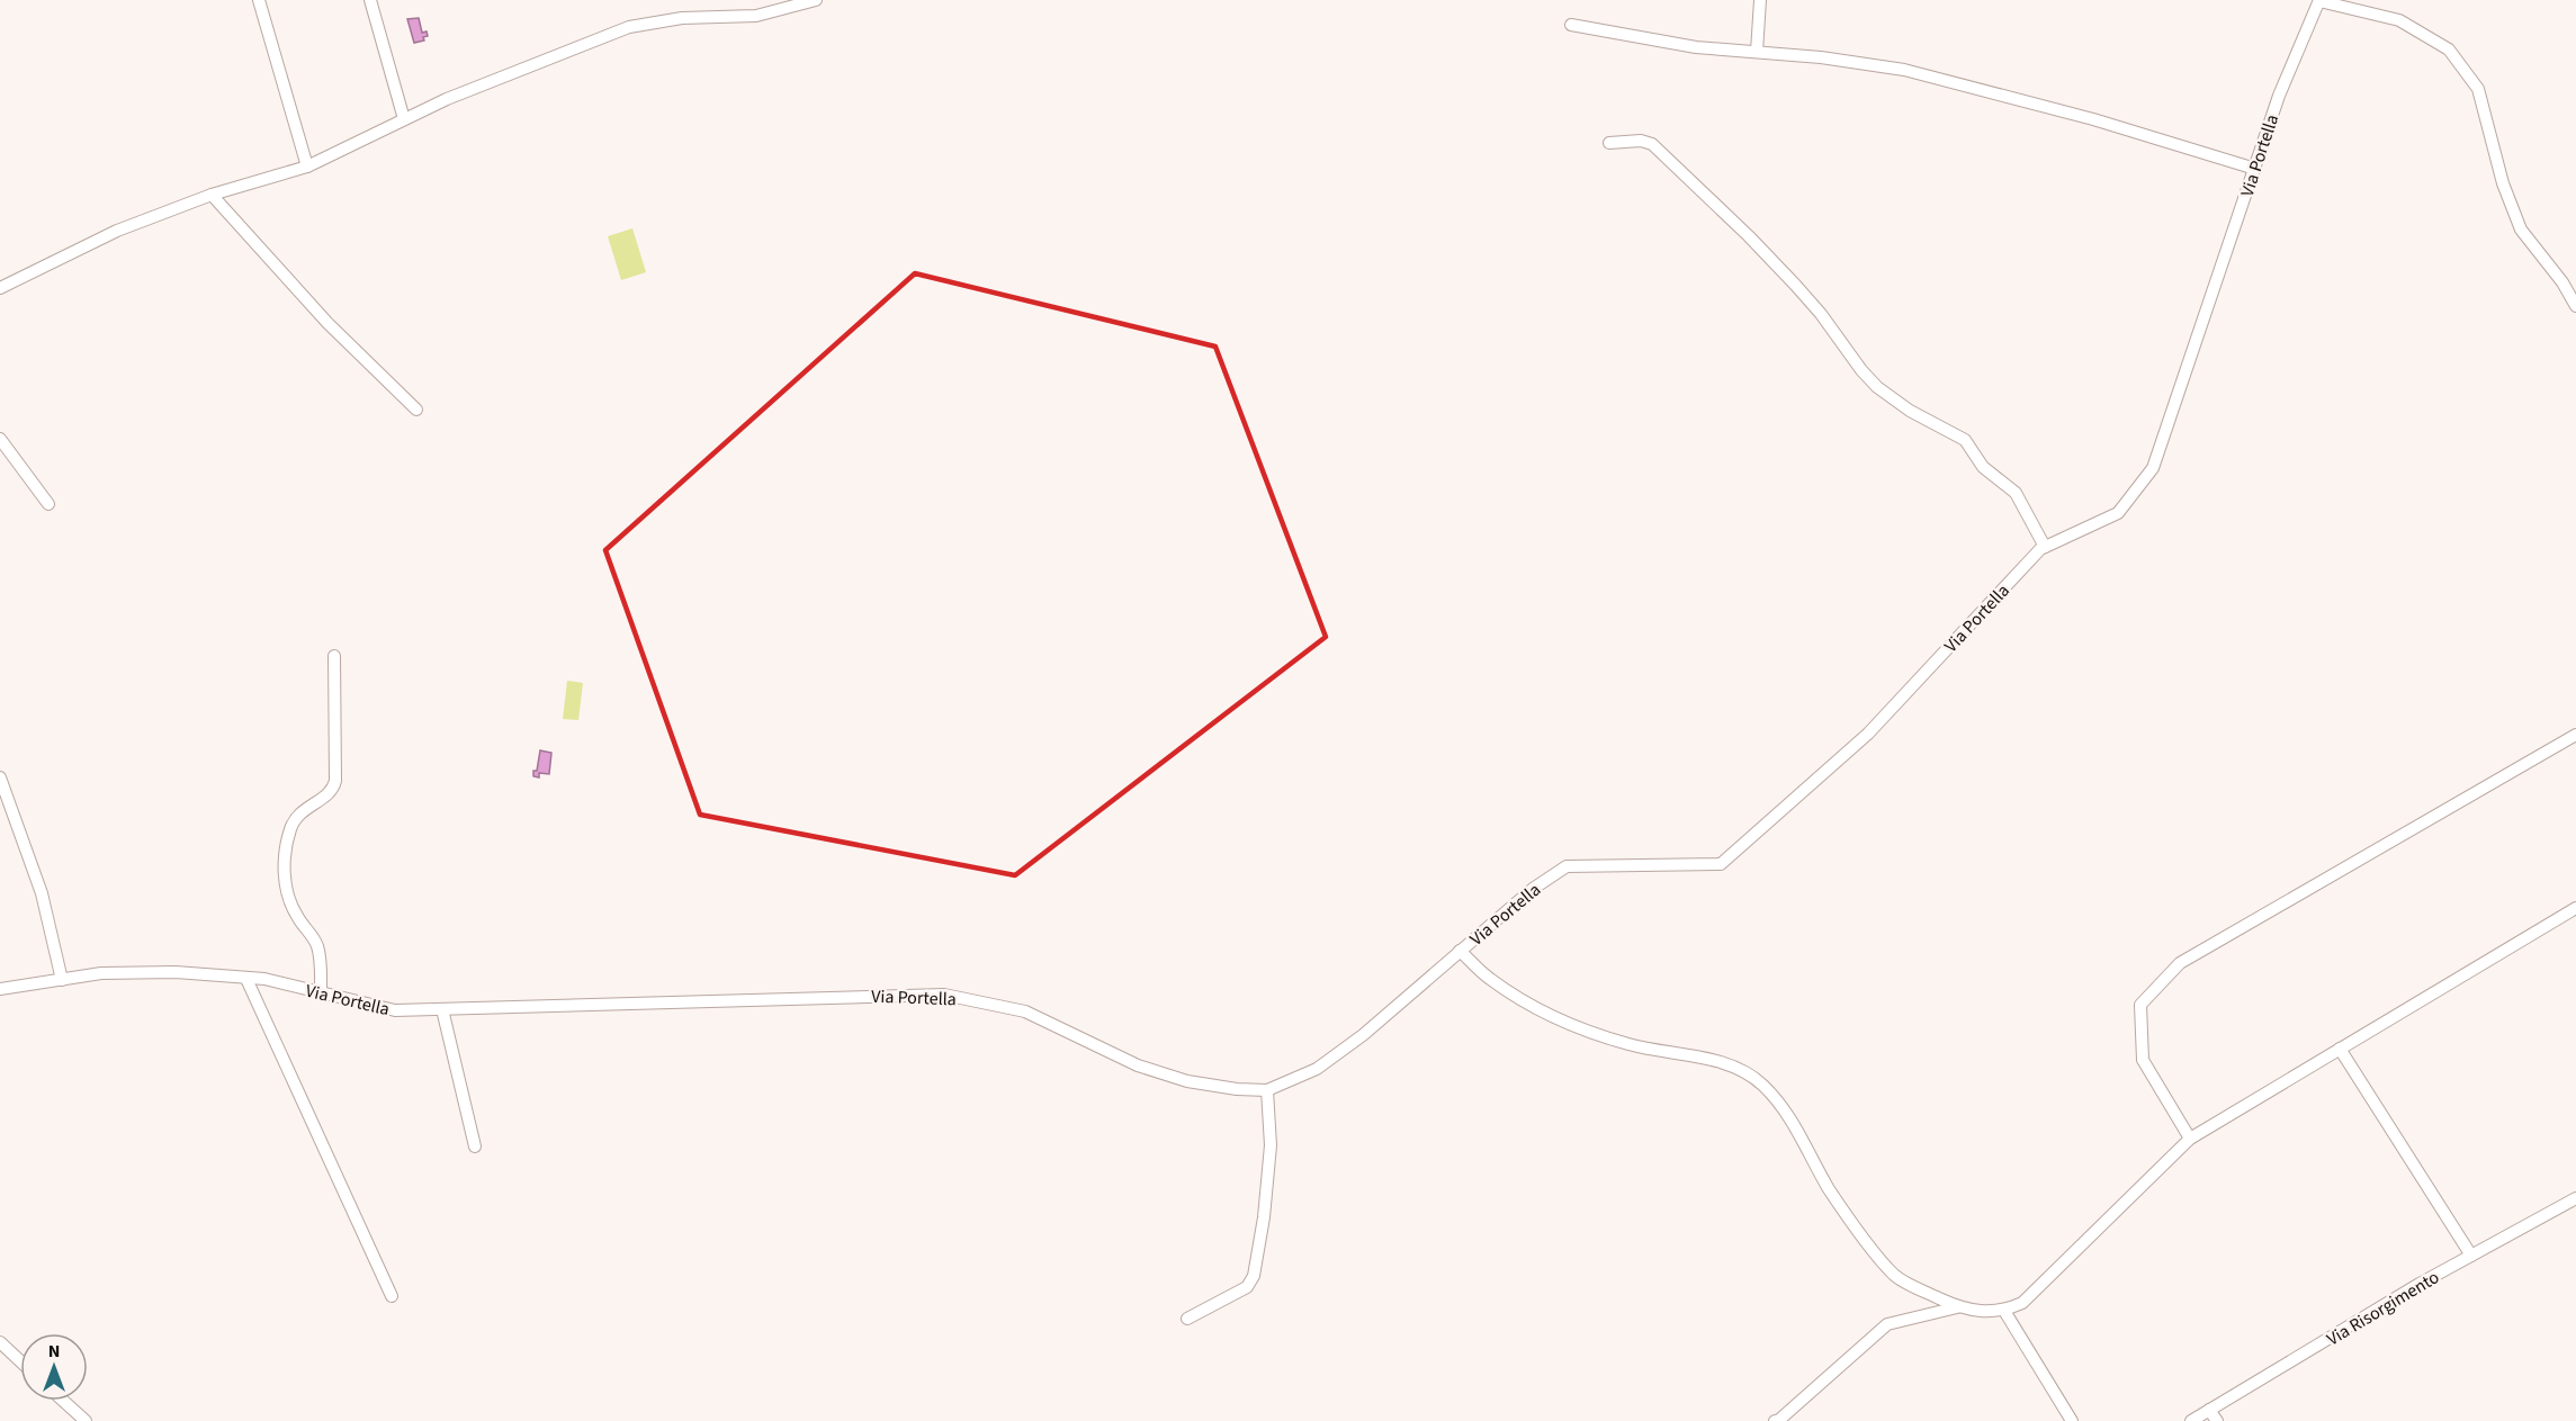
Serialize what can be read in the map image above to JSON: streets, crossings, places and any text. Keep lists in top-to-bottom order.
{
  "streets": {
    "street": ["Via Portella", "Via Risorgimento"]
  },
  "north": "top"
}
